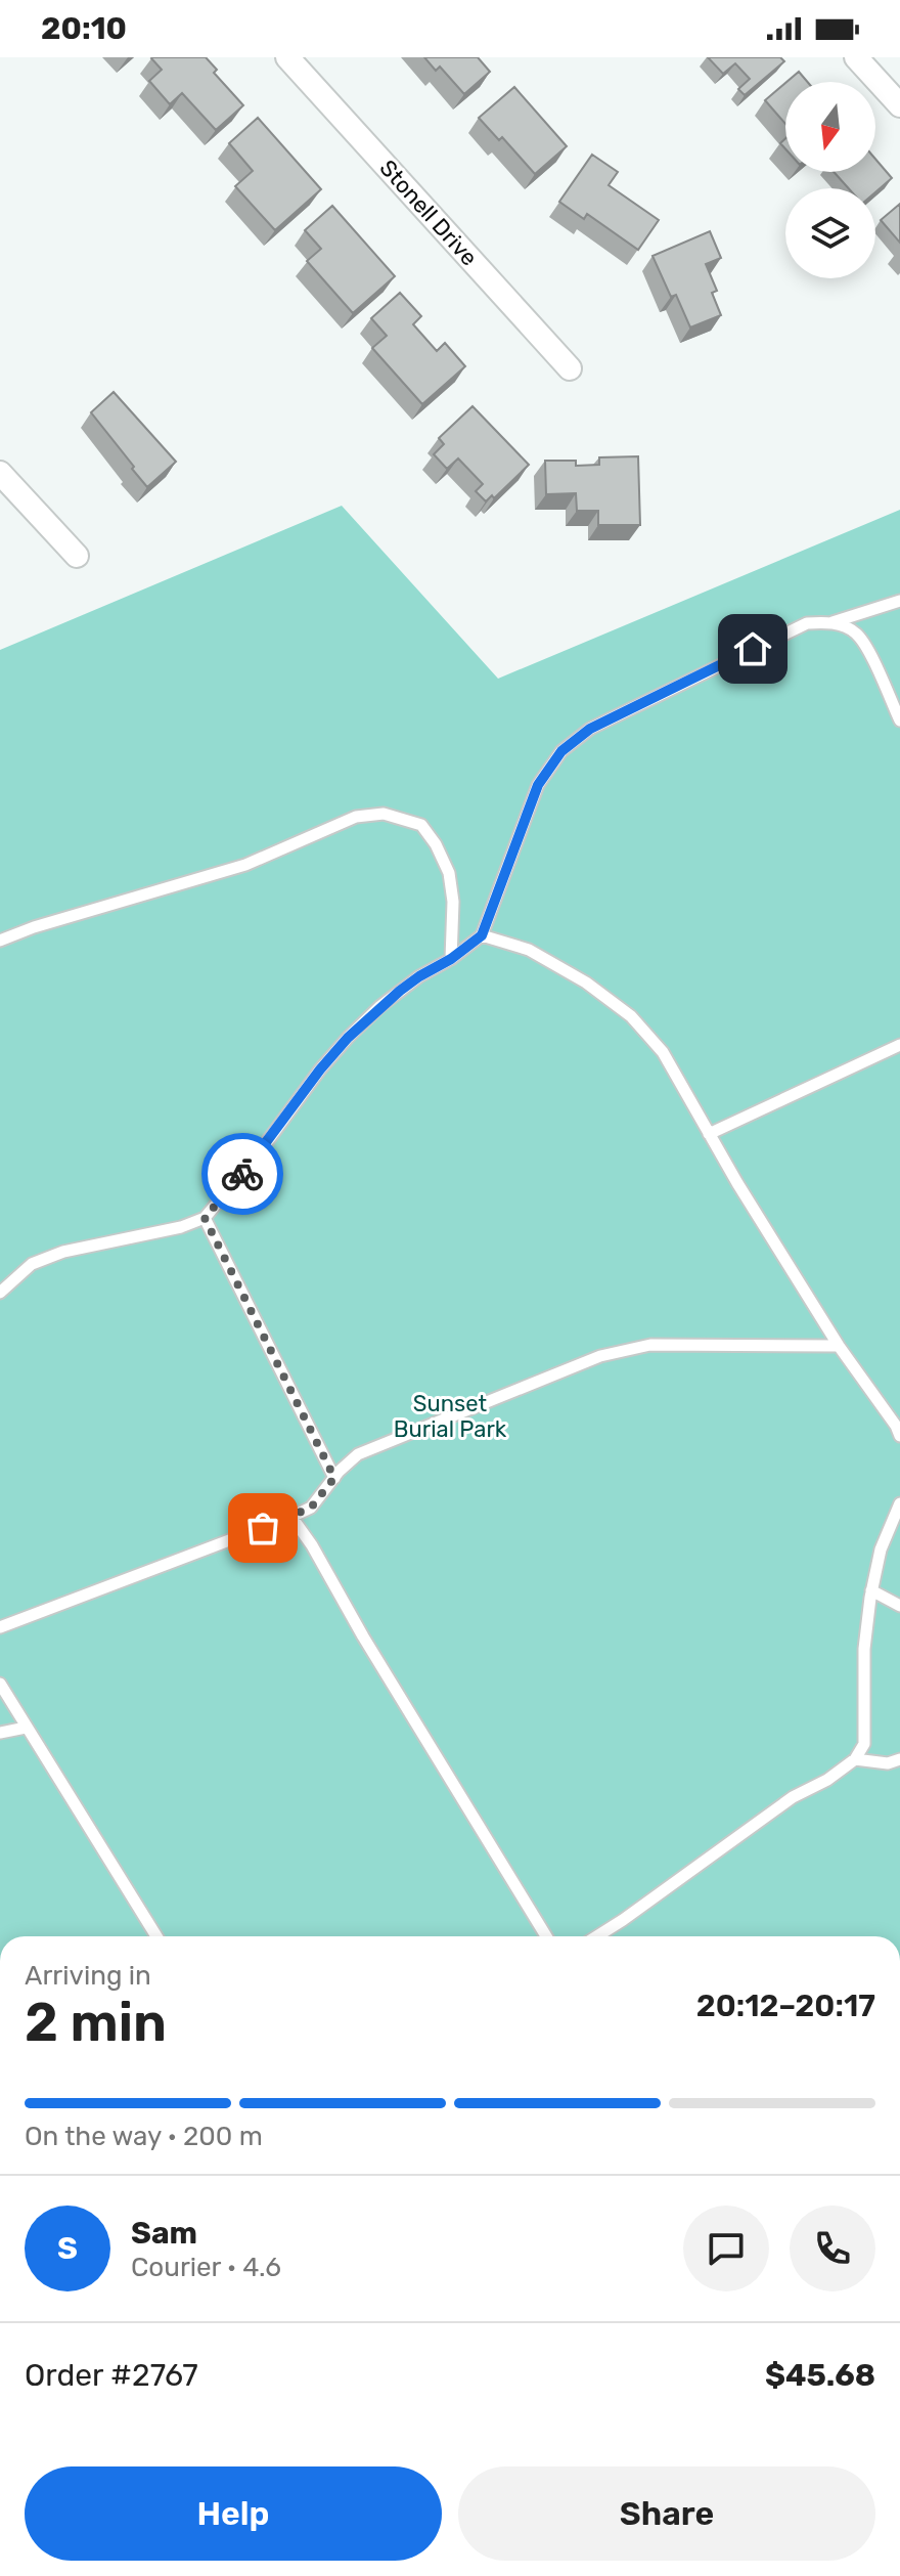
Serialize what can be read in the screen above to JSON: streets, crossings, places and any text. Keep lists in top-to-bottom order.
{
  "streets": {
    "street": ["Stonell Drive"]
  },
  "parks": ["Sunset Burial Park"],
  "north": "bottom",
  "page": {
    "status": "20:10",
    "heading": ["2 min", "Arriving in", "20:12–20:17"],
    "panel": [
      "Sam",
      "Courier · 4.6",
      "Order #2767",
      "$45.68"
    ],
    "bar": "On the way · 200 m",
    "round": "S",
    "buttons": ["Help", "Share"]
  }
}
